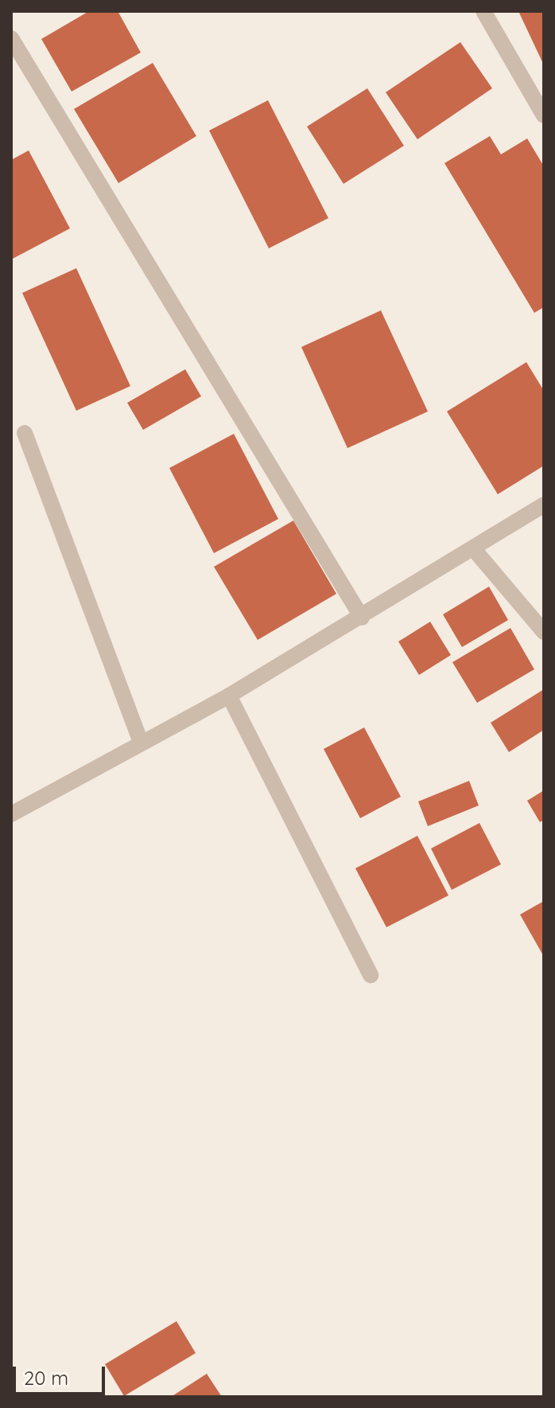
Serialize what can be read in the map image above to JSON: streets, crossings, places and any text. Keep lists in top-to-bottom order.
{
  "scale_bar": "20 m"
}
